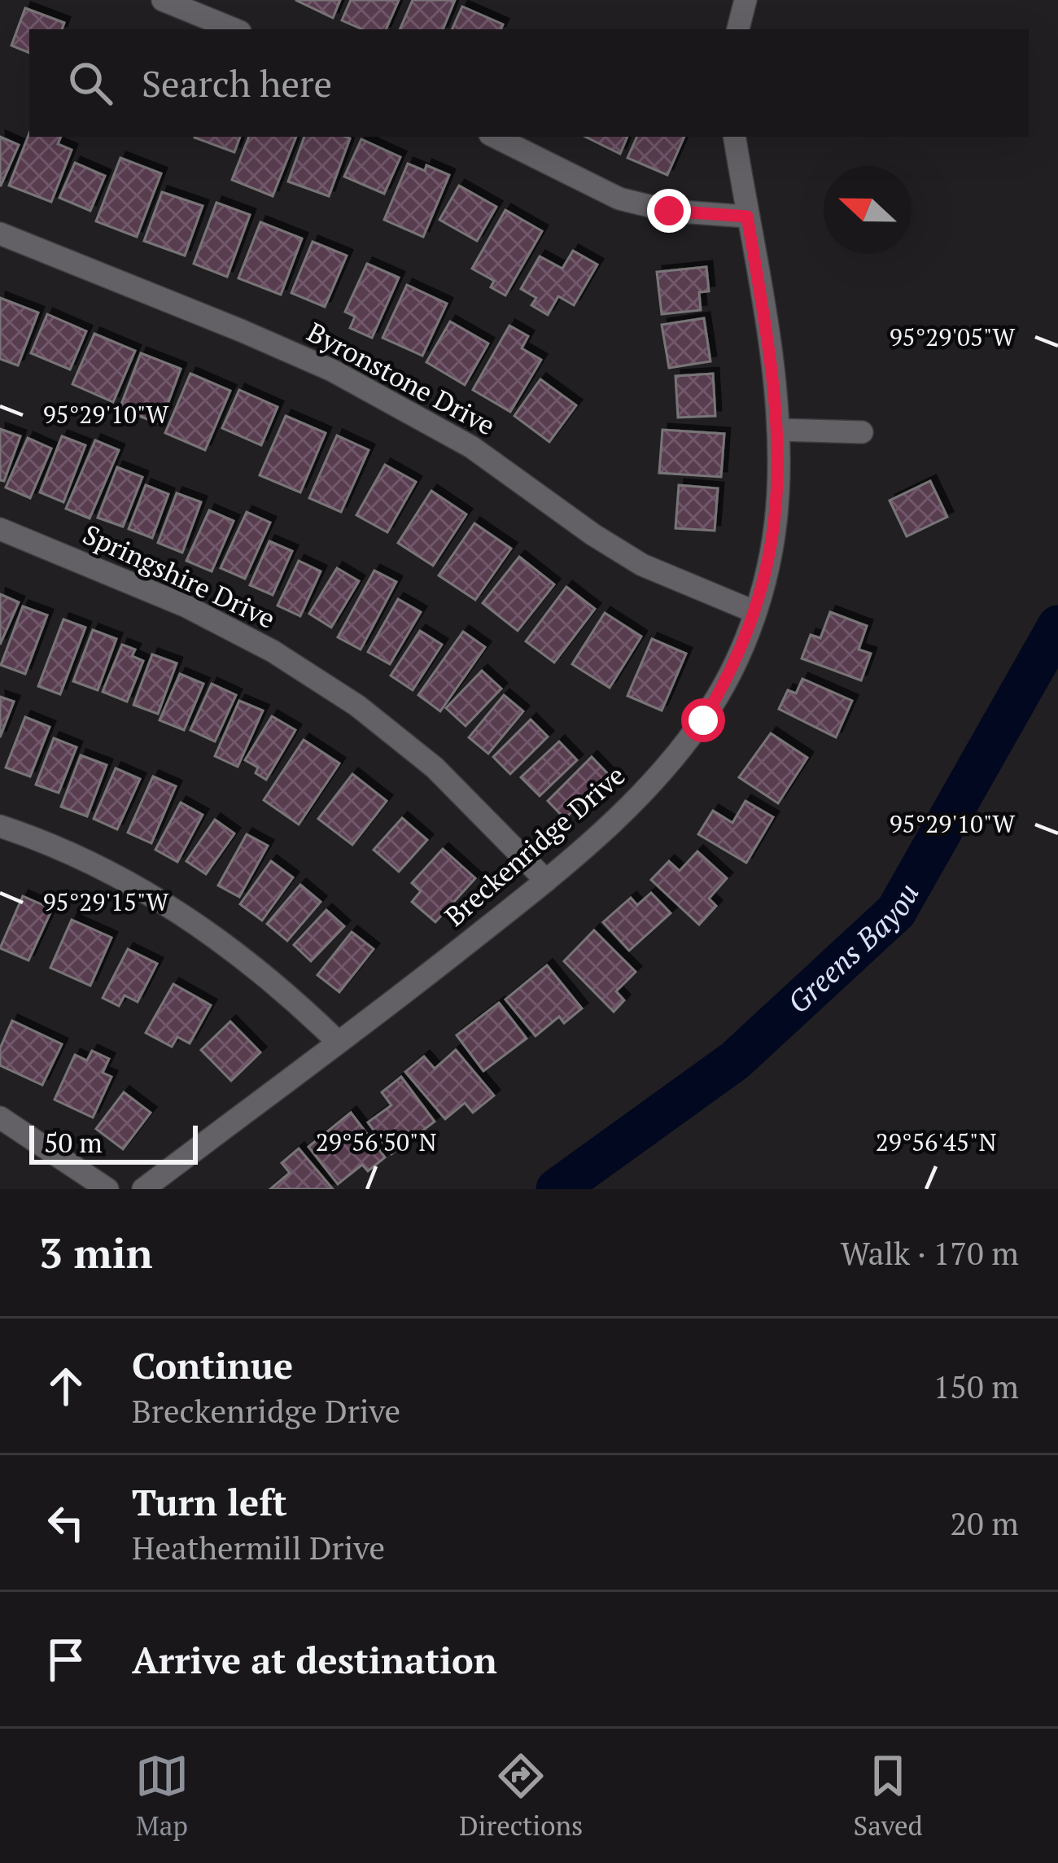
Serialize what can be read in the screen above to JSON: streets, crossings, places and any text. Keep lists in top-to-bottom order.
{
  "streets": {
    "street": ["Byronstone Drive", "Springshire Drive", "Breckenridge Drive"]
  },
  "crossings": [
    ["Byronstone Drive", "Breckenridge Drive"],
    ["Springshire Drive", "Breckenridge Drive"]
  ],
  "water": ["Greens Bayou"],
  "scale_bar": "50 m",
  "north": "left",
  "page": {
    "search": "Search here",
    "scale": "50 m",
    "heading": ["3 min", "Walk · 170 m"],
    "list": [
      ["Continue", "Breckenridge Drive", "150 m"],
      ["Turn left", "Heathermill Drive", "20 m"],
      "Arrive at destination"
    ],
    "nav": ["Map", "Directions", "Saved"]
  },
  "coordinates": [
    "95°29'05\"W",
    "95°29'10\"W",
    "95°29'15\"W",
    "29°56'50\"N",
    "29°56'45\"N"
  ]
}
